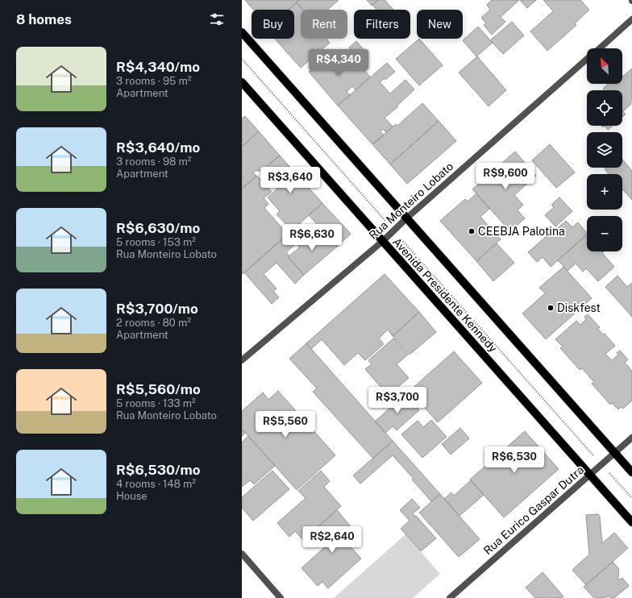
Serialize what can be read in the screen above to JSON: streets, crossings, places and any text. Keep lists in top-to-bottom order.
{
  "streets": {
    "main road": ["Avenida Presidente Kennedy"],
    "street": ["Rua Monteiro Lobato", "Rua Eurico Gaspar Dutra"]
  },
  "crossings": [
    ["Rua Monteiro Lobato", "Avenida Presidente Kennedy"],
    ["Avenida Presidente Kennedy", "Rua Eurico Gaspar Dutra"]
  ],
  "places": ["CEEBJA Palotina", "Diskfest"],
  "north": "top left",
  "page": {
    "heading": "8 homes",
    "chip": [
      "Buy",
      "Rent",
      "Filters",
      "New"
    ],
    "list": [
      {
        "name": "R$4,340/mo",
        "note": "3 rooms · 95 m² · Apartment"
      },
      {
        "name": "R$3,640/mo",
        "note": "3 rooms · 98 m² · Apartment"
      },
      {
        "name": "R$6,630/mo",
        "note": "5 rooms · 153 m² · Rua Monteiro Lobato"
      },
      {
        "name": "R$3,700/mo",
        "note": "2 rooms · 80 m² · Apartment"
      },
      {
        "name": "R$5,560/mo",
        "note": "5 rooms · 133 m² · Rua Monteiro Lobato"
      },
      {
        "name": "R$6,530/mo",
        "note": "4 rooms · 148 m² · House"
      }
    ],
    "map_buttons": ["+", "−"],
    "price": [
      "R$4,340",
      "R$9,600",
      "R$3,640",
      "R$6,630",
      "R$3,700",
      "R$5,560",
      "R$6,530",
      "R$2,640"
    ]
  }
}
